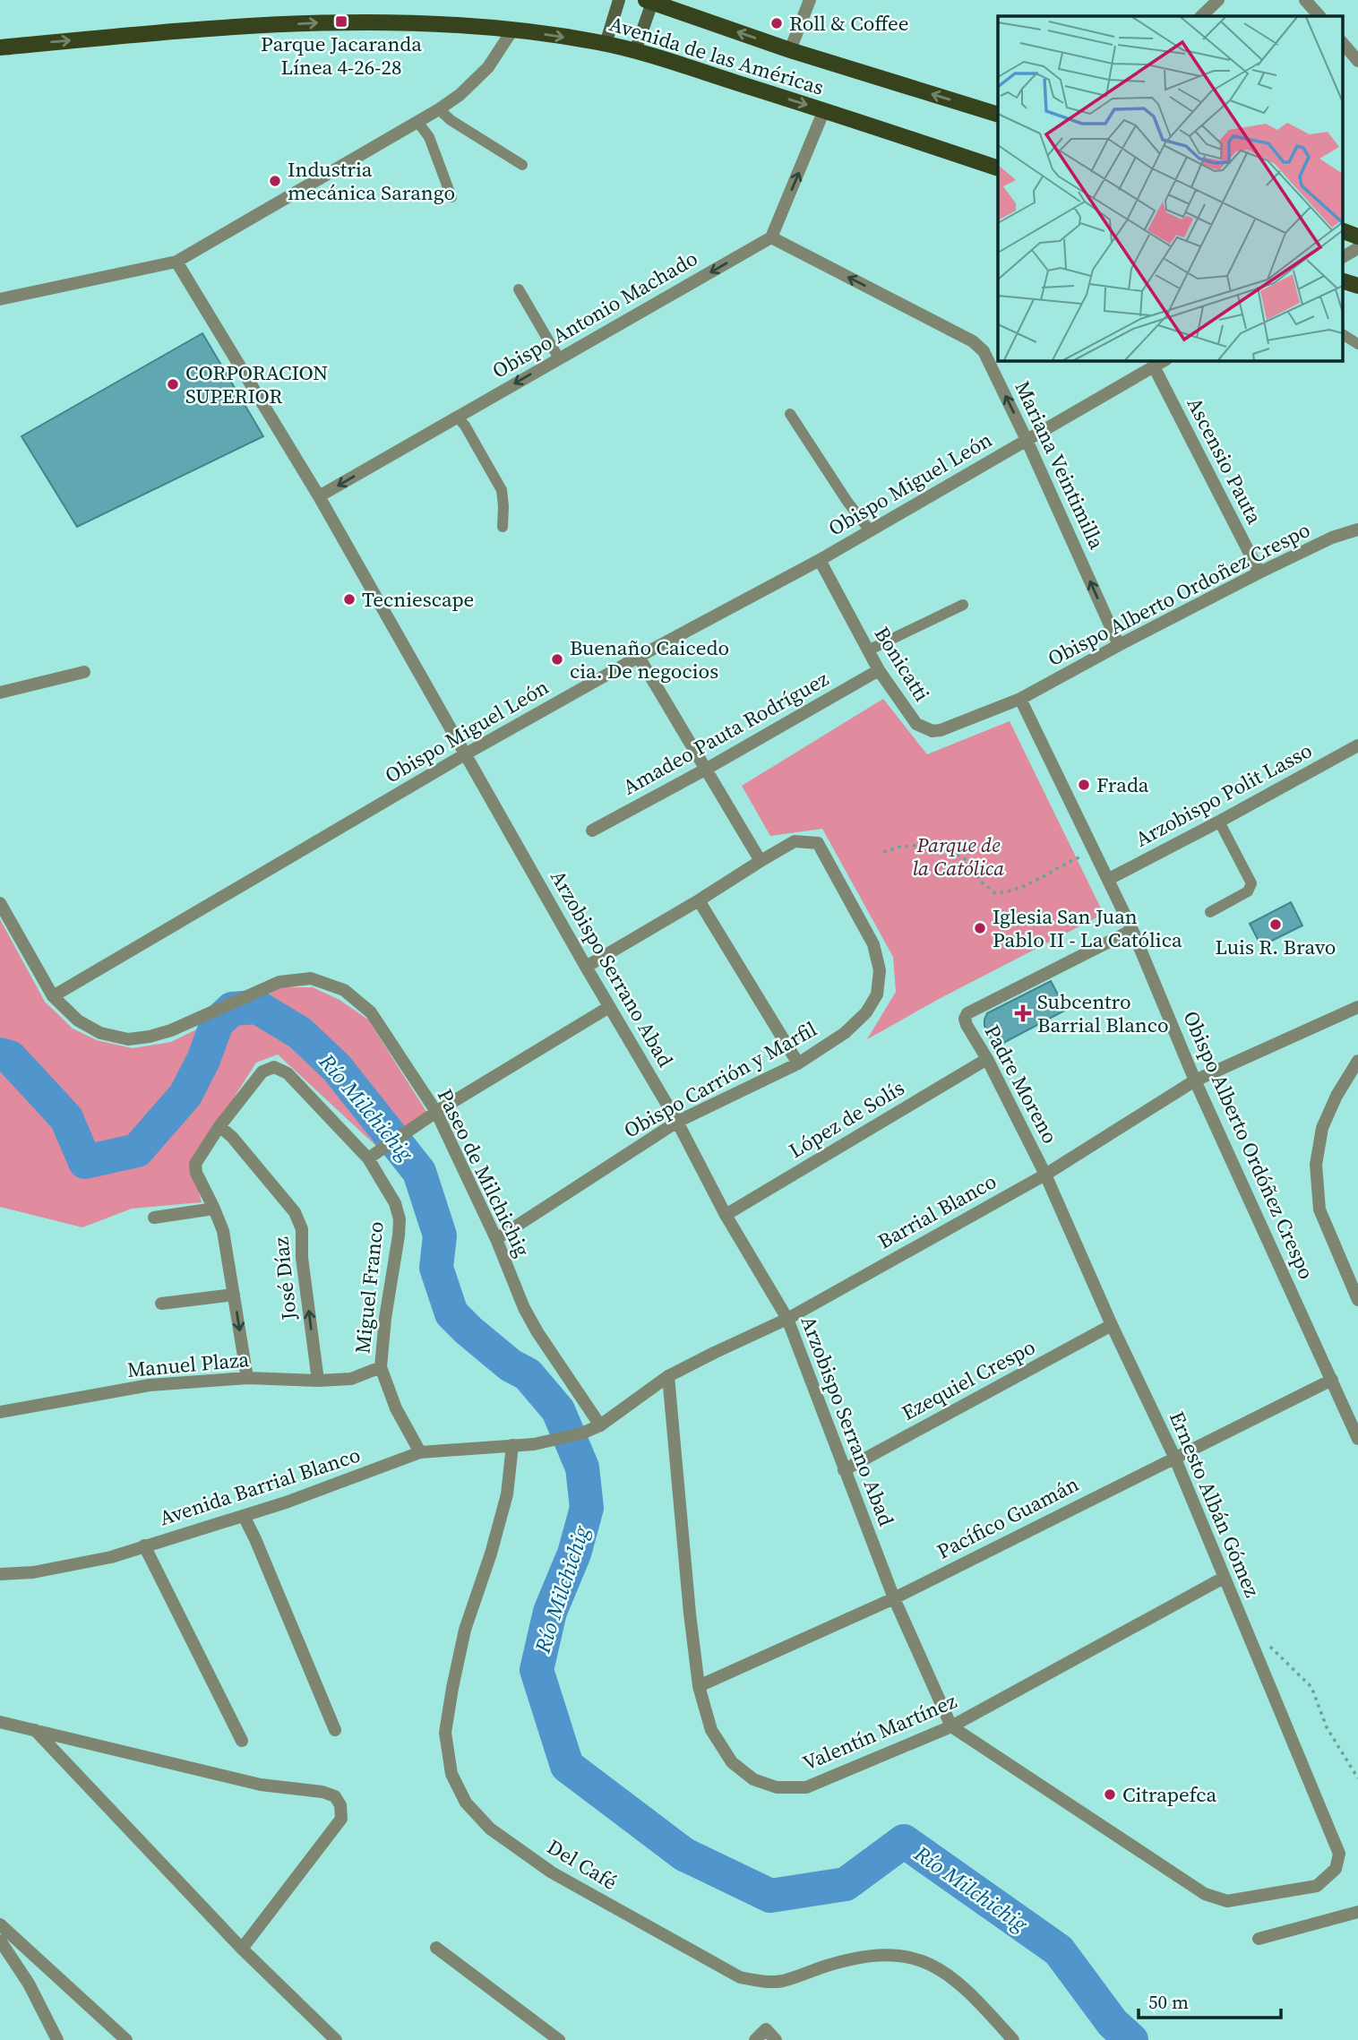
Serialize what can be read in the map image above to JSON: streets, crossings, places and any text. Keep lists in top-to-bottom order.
{
  "streets": {
    "main road": ["Avenida de las Américas"],
    "street": [
      "Obispo Antonio Machado",
      "Ascensio Pauta",
      "Mariana Veintimilla",
      "Obispo Miguel León",
      "Obispo Alberto Ordoñez Crespo",
      "Bonicatti",
      "Amadeo Pauta Rodríguez",
      "Arzobispo Polit Lasso",
      "Arzobispo Serrano Abad",
      "Obispo Carrión y Marfil",
      "Padre Moreno",
      "López de Solís",
      "Obispo Alberto Ordóñez Crespo",
      "Paseo de Milchichig",
      "Barrial Blanco",
      "José Díaz",
      "Miguel Franco",
      "Manuel Plaza",
      "Ezequiel Crespo",
      "Avenida Barrial Blanco",
      "Ernesto Albán Gómez",
      "Pacífico Guamán",
      "Valentín Martínez",
      "Del Café"
    ]
  },
  "crossings": [
    ["Obispo Antonio Machado", "Mariana Veintimilla"],
    ["Obispo Antonio Machado", "Arzobispo Serrano Abad"],
    ["Ascensio Pauta", "Obispo Miguel León"],
    ["Ascensio Pauta", "Obispo Alberto Ordoñez Crespo"],
    ["Mariana Veintimilla", "Obispo Miguel León"],
    ["Mariana Veintimilla", "Obispo Alberto Ordoñez Crespo"],
    ["Obispo Miguel León", "Bonicatti"],
    ["Obispo Miguel León", "Arzobispo Serrano Abad"],
    ["Obispo Miguel León", "Paseo de Milchichig"],
    ["Obispo Alberto Ordoñez Crespo", "Bonicatti"],
    ["Obispo Alberto Ordoñez Crespo", "Obispo Alberto Ordóñez Crespo"],
    ["Bonicatti", "Amadeo Pauta Rodríguez"],
    ["Bonicatti", "Obispo Alberto Ordóñez Crespo"],
    ["Arzobispo Polit Lasso", "Obispo Alberto Ordóñez Crespo"],
    ["Arzobispo Serrano Abad", "Obispo Carrión y Marfil"],
    ["Arzobispo Serrano Abad", "López de Solís"],
    ["Arzobispo Serrano Abad", "Barrial Blanco"],
    ["Arzobispo Serrano Abad", "Ezequiel Crespo"],
    ["Arzobispo Serrano Abad", "Ernesto Albán Gómez"],
    ["Arzobispo Serrano Abad", "Pacífico Guamán"],
    ["Arzobispo Serrano Abad", "Valentín Martínez"],
    ["Obispo Carrión y Marfil", "Paseo de Milchichig"],
    ["Padre Moreno", "López de Solís"],
    ["Padre Moreno", "Obispo Alberto Ordóñez Crespo"],
    ["Padre Moreno", "Barrial Blanco"],
    ["Padre Moreno", "Ernesto Albán Gómez"],
    ["Obispo Alberto Ordóñez Crespo", "Barrial Blanco"],
    ["Obispo Alberto Ordóñez Crespo", "Pacífico Guamán"],
    ["Paseo de Milchichig", "Barrial Blanco"],
    ["Barrial Blanco", "Avenida Barrial Blanco"],
    ["Barrial Blanco", "Ernesto Albán Gómez"],
    ["Barrial Blanco", "Valentín Martínez"],
    ["José Díaz", "Miguel Franco"],
    ["José Díaz", "Manuel Plaza"],
    ["Miguel Franco", "Manuel Plaza"],
    ["Miguel Franco", "Avenida Barrial Blanco"],
    ["Ezequiel Crespo", "Ernesto Albán Gómez"],
    ["Avenida Barrial Blanco", "Del Café"],
    ["Ernesto Albán Gómez", "Pacífico Guamán"],
    ["Ernesto Albán Gómez", "Valentín Martínez"],
    ["Pacífico Guamán", "Valentín Martínez"]
  ],
  "one_way": ["Obispo Antonio Machado", "Mariana Veintimilla"],
  "water": ["Río Milchichig"],
  "parks": ["Parque de la Católica"],
  "places": {
    "transit": ["Parque Jacaranda Línea 4-26-28"],
    "other": [
      "Roll & Coffee",
      "Industria mecánica Sarango",
      "CORPORACION SUPERIOR",
      "Tecniescape",
      "Buenaño Caicedo cia. De negocios",
      "Frada",
      "Luis R. Bravo",
      "Iglesia San Juan Pablo II - La Católica",
      "Citrapefca"
    ],
    "health": ["Subcentro Barrial Blanco"]
  },
  "scale_bar": "50 m"
}
